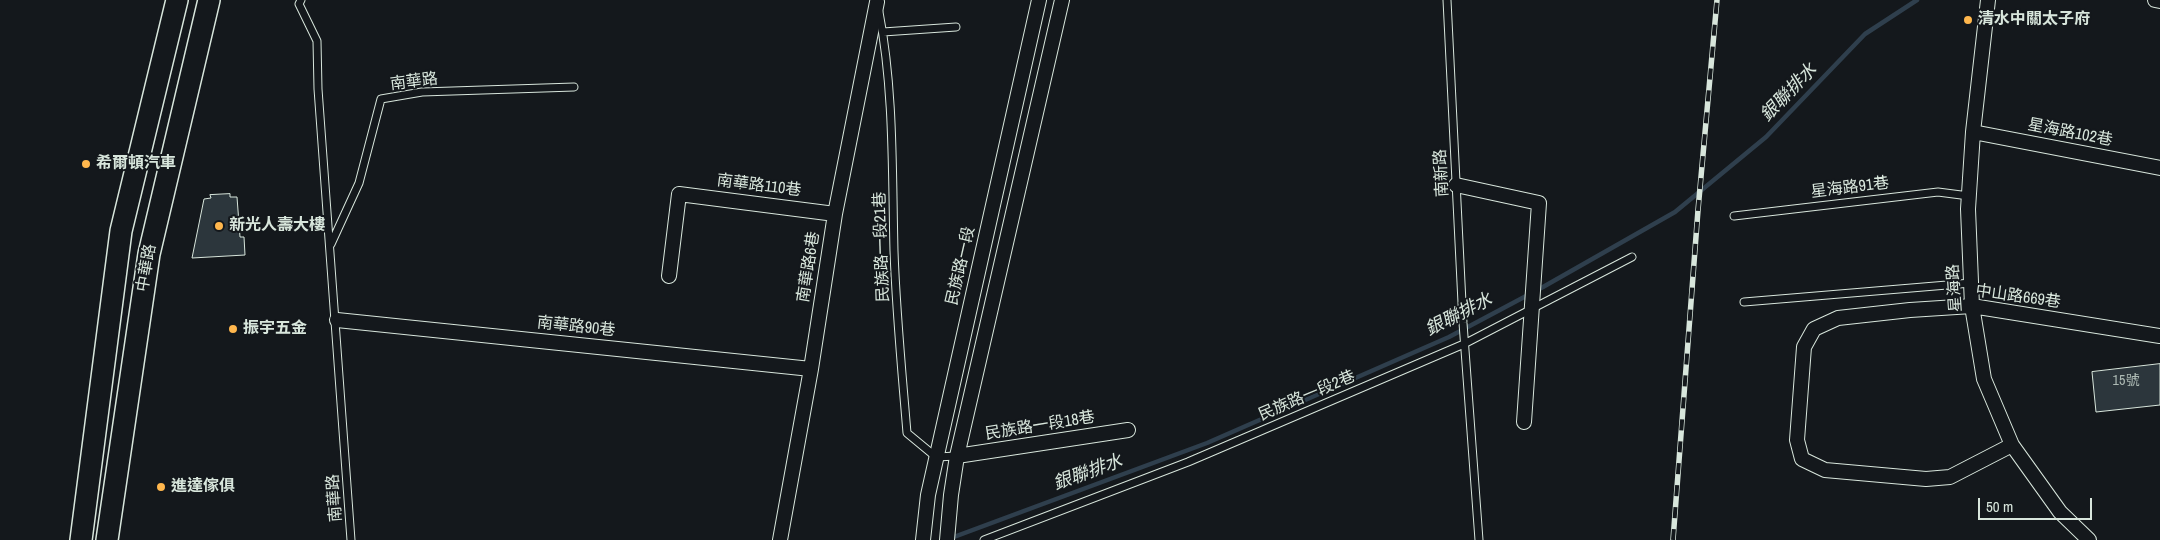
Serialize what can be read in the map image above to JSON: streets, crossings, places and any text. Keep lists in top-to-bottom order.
{
  "streets": {
    "main road": ["中華路"],
    "street": [
      "星海路102巷",
      "南華路110巷",
      "民族路一段",
      "南華路6巷",
      "星海路",
      "中山路669巷",
      "南華路90巷",
      "民族路一段18巷"
    ],
    "lane": [
      "南華路",
      "南新路",
      "星海路91巷",
      "民族路一段21巷",
      "民族路一段2巷"
    ]
  },
  "crossings": [
    ["南華路", "南華路90巷"],
    ["星海路102巷", "星海路"],
    ["南新路", "民族路一段2巷"],
    ["南華路110巷", "南華路6巷"],
    ["星海路91巷", "星海路"],
    ["民族路一段21巷", "民族路一段"],
    ["民族路一段21巷", "南華路6巷"],
    ["南華路6巷", "南華路90巷"],
    ["星海路", "中山路669巷"]
  ],
  "water": ["銀聯排水"],
  "places": [
    "清水中關太子府",
    "希爾頓汽車",
    "新光人壽大樓",
    "振宇五金",
    "進達傢俱"
  ],
  "house_numbers": ["15號"],
  "scale_bar": "50 m"
}
